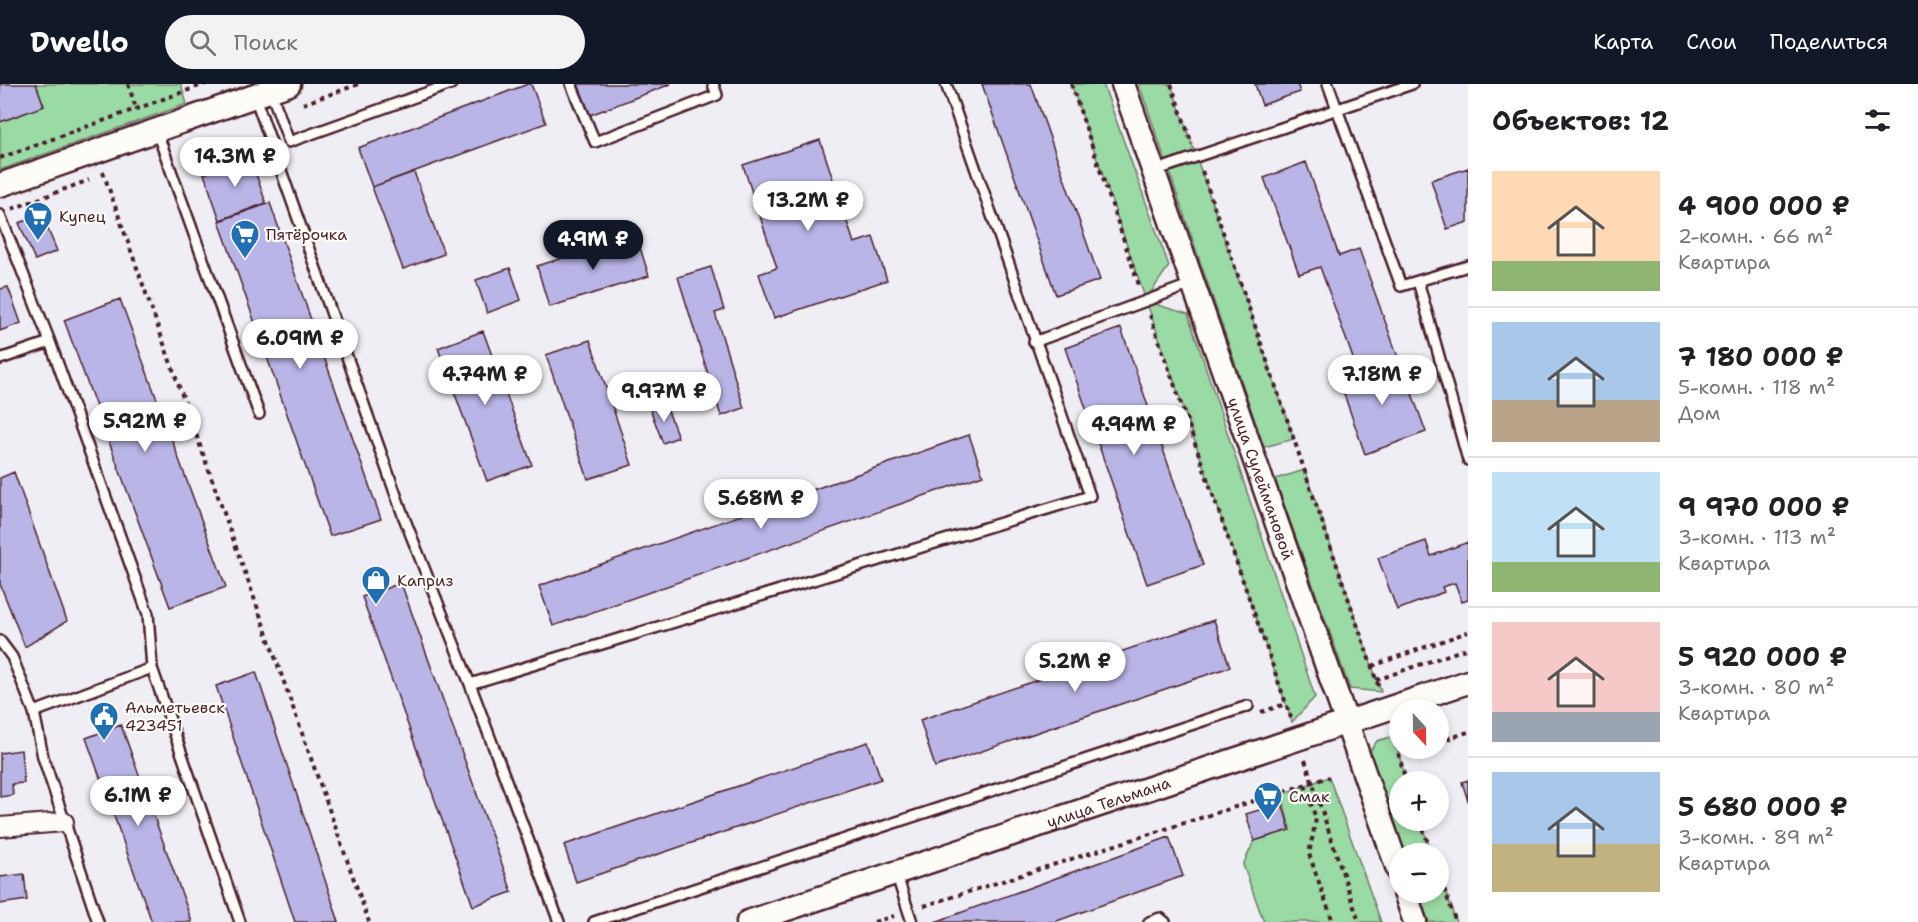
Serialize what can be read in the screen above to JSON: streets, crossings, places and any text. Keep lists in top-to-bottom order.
{
  "streets": {
    "street": ["улица Сулеймановой", "улица Тельмана"]
  },
  "crossings": [
    ["улица Сулеймановой", "улица Тельмана"]
  ],
  "places": {
    "supermarket": ["Купец", "Пятёрочка", "Смак"],
    "shop": ["Каприз"],
    "public building": ["Альметьевск 423451"]
  },
  "north": "bottom",
  "page": {
    "header": "Dwello",
    "search": "Поиск",
    "nav": ["Карта", "Слои", "Поделиться"],
    "heading": "Объектов: 12",
    "price": [
      "14.3M ₽",
      "13.2M ₽",
      "4.9M ₽",
      "6.09M ₽",
      "4.74M ₽",
      "7.18M ₽",
      "9.97M ₽",
      "5.92M ₽",
      "4.94M ₽",
      "5.68M ₽",
      "5.2M ₽",
      "6.1M ₽"
    ],
    "list": [
      {
        "name": "4 900 000 ₽",
        "note": "2-комн. · 66 m² · Квартира"
      },
      {
        "name": "7 180 000 ₽",
        "note": "5-комн. · 118 m² · Дом"
      },
      {
        "name": "9 970 000 ₽",
        "note": "3-комн. · 113 m² · Квартира"
      },
      {
        "name": "5 920 000 ₽",
        "note": "3-комн. · 80 m² · Квартира"
      },
      {
        "name": "5 680 000 ₽",
        "note": "3-комн. · 89 m² · Квартира"
      }
    ],
    "map_buttons": ["+", "−"]
  }
}
